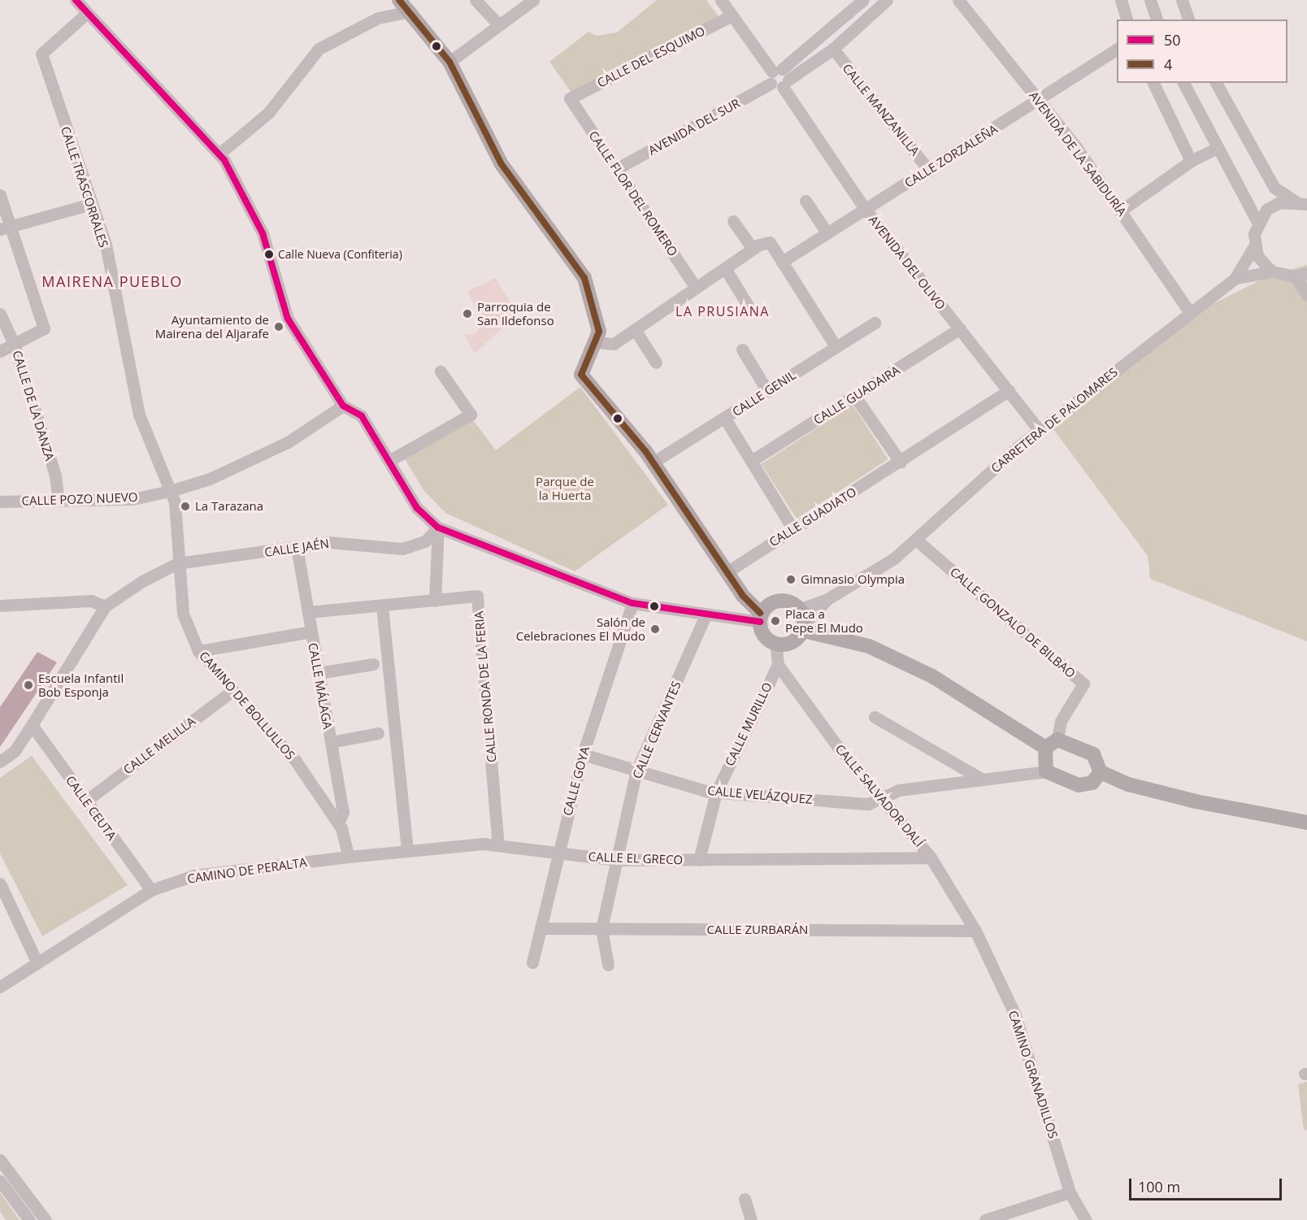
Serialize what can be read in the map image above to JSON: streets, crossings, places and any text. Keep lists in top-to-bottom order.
{
  "streets": {
    "street": [
      "CALLE DEL ESQUIMO",
      "CALLE MANZANILLA",
      "AVENIDA DEL SUR",
      "AVENIDA DE LA SABIDURÍA",
      "CALLE ZORZALEÑA",
      "CALLE TRASCORRALES",
      "CALLE FLOR DEL ROMERO",
      "AVENIDA DEL OLIVO",
      "CALLE GENIL",
      "CALLE GUADAIRA",
      "CALLE DE LA DANZA",
      "CARRETERA DE PALOMARES",
      "CALLE POZO NUEVO",
      "CALLE GUADIATO",
      "CALLE JAÉN",
      "CALLE GONZALO DE BILBAO",
      "CALLE MÁLAGA",
      "CALLE RONDA DE LA FERIA",
      "CAMINO DE BOLLULLOS",
      "CALLE MURILLO",
      "CALLE CERVANTES",
      "CALLE MELILLA",
      "CALLE GOYA",
      "CALLE VELÁZQUEZ",
      "CALLE SALVADOR DALÍ",
      "CALLE CEUTA",
      "CALLE EL GRECO",
      "CAMINO DE PERALTA",
      "CALLE ZURBARÁN",
      "CAMINO GRANADILLOS"
    ]
  },
  "crossings": [
    ["CALLE DEL ESQUIMO", "CALLE FLOR DEL ROMERO"],
    ["CALLE DEL ESQUIMO", "AVENIDA DEL OLIVO"],
    ["CALLE MANZANILLA", "AVENIDA DEL SUR"],
    ["CALLE MANZANILLA", "CALLE ZORZALEÑA"],
    ["AVENIDA DEL SUR", "CALLE FLOR DEL ROMERO"],
    ["AVENIDA DEL SUR", "AVENIDA DEL OLIVO"],
    ["AVENIDA DE LA SABIDURÍA", "CALLE ZORZALEÑA"],
    ["AVENIDA DE LA SABIDURÍA", "CARRETERA DE PALOMARES"],
    ["CALLE ZORZALEÑA", "AVENIDA DEL OLIVO"],
    ["CALLE TRASCORRALES", "CALLE POZO NUEVO"],
    ["CALLE TRASCORRALES", "CAMINO DE BOLLULLOS"],
    ["AVENIDA DEL OLIVO", "CALLE GUADAIRA"],
    ["AVENIDA DEL OLIVO", "CARRETERA DE PALOMARES"],
    ["AVENIDA DEL OLIVO", "CALLE GUADIATO"],
    ["CALLE DE LA DANZA", "CALLE POZO NUEVO"],
    ["CARRETERA DE PALOMARES", "CALLE GONZALO DE BILBAO"],
    ["CALLE POZO NUEVO", "CAMINO DE BOLLULLOS"],
    ["CALLE JAÉN", "CALLE MÁLAGA"],
    ["CALLE JAÉN", "CAMINO DE BOLLULLOS"],
    ["CALLE GONZALO DE BILBAO", "CALLE VELÁZQUEZ"],
    ["CALLE MÁLAGA", "CALLE RONDA DE LA FERIA"],
    ["CALLE MÁLAGA", "CAMINO DE BOLLULLOS"],
    ["CALLE RONDA DE LA FERIA", "CALLE EL GRECO"],
    ["CAMINO DE BOLLULLOS", "CALLE MELILLA"],
    ["CALLE MURILLO", "CALLE VELÁZQUEZ"],
    ["CALLE MURILLO", "CALLE SALVADOR DALÍ"],
    ["CALLE MURILLO", "CALLE EL GRECO"],
    ["CALLE CERVANTES", "CALLE VELÁZQUEZ"],
    ["CALLE CERVANTES", "CALLE EL GRECO"],
    ["CALLE CERVANTES", "CALLE ZURBARÁN"],
    ["CALLE MELILLA", "CALLE CEUTA"],
    ["CALLE GOYA", "CALLE VELÁZQUEZ"],
    ["CALLE GOYA", "CALLE EL GRECO"],
    ["CALLE GOYA", "CALLE ZURBARÁN"],
    ["CALLE VELÁZQUEZ", "CALLE SALVADOR DALÍ"],
    ["CALLE SALVADOR DALÍ", "CALLE EL GRECO"],
    ["CALLE SALVADOR DALÍ", "CALLE ZURBARÁN"],
    ["CALLE SALVADOR DALÍ", "CAMINO GRANADILLOS"],
    ["CALLE CEUTA", "CAMINO DE PERALTA"],
    ["CALLE EL GRECO", "CAMINO DE PERALTA"],
    ["CALLE ZURBARÁN", "CAMINO GRANADILLOS"]
  ],
  "districts": ["MAIRENA PUEBLO", "LA PRUSIANA"],
  "parks": ["Parque de la Huerta"],
  "places": [
    "Calle Nueva (Confiteria)",
    "Parroquia de San Ildefonso",
    "Ayuntamiento de Mairena del Aljarafe",
    "La Tarazana",
    "Gimnasio Olympia",
    "Placa a Pepe El Mudo",
    "Salón de Celebraciones El Mudo",
    "Escuela Infantil Bob Esponja"
  ],
  "lines": ["transit line 50", "transit line 4"],
  "legend": ["50", "4"],
  "scale_bar": "100 m"
}
